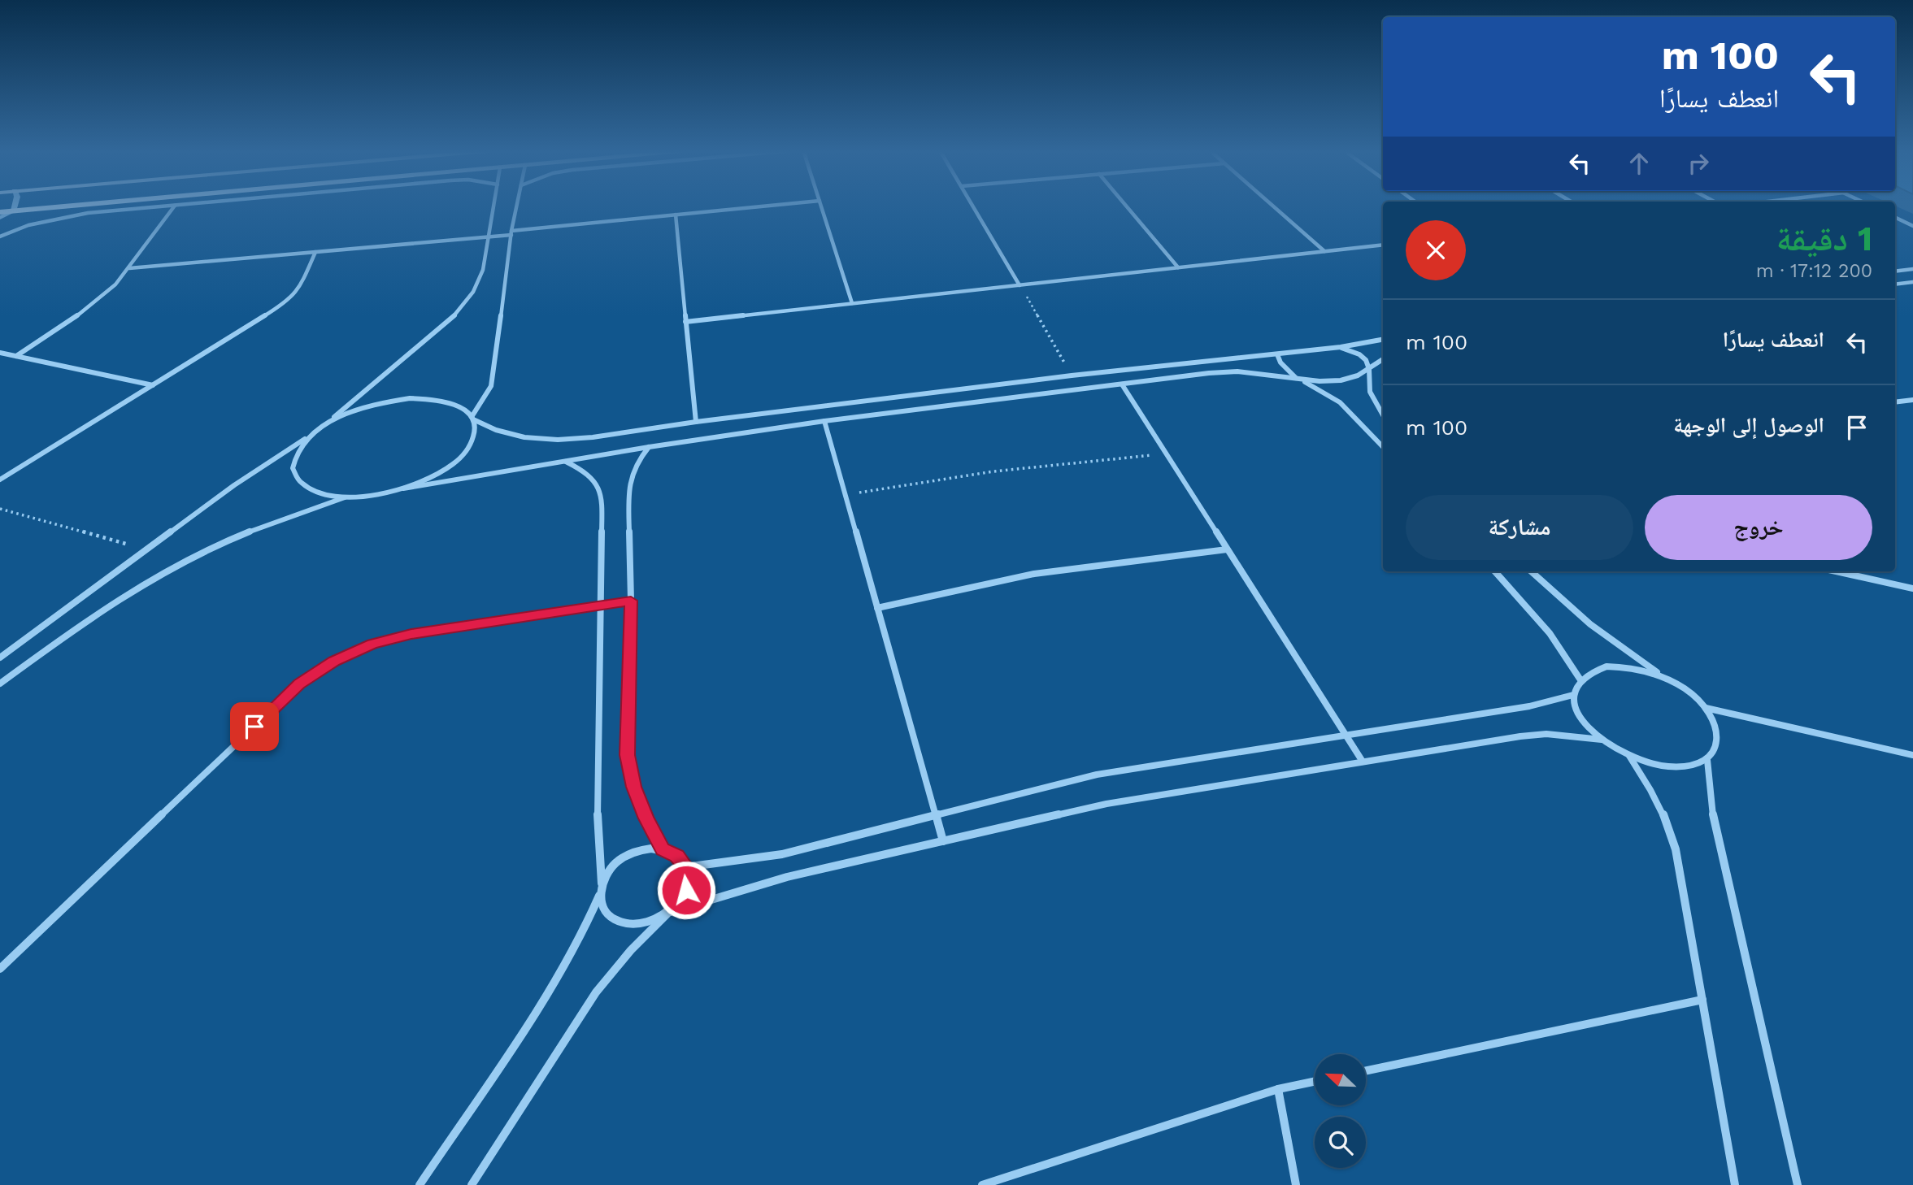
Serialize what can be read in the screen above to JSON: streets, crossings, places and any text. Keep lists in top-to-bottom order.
{
  "north": "top left",
  "page": {
    "turn": ["100 m", "انعطف يسارًا"],
    "heading": ["1 دقيقة", "200 m · 17:12"],
    "list": [
      {
        "name": "انعطف يسارًا",
        "value": "100 m"
      },
      {
        "name": "الوصول إلى الوجهة",
        "value": "100 m"
      }
    ],
    "buttons": ["خروج", "مشاركة"]
  }
}
